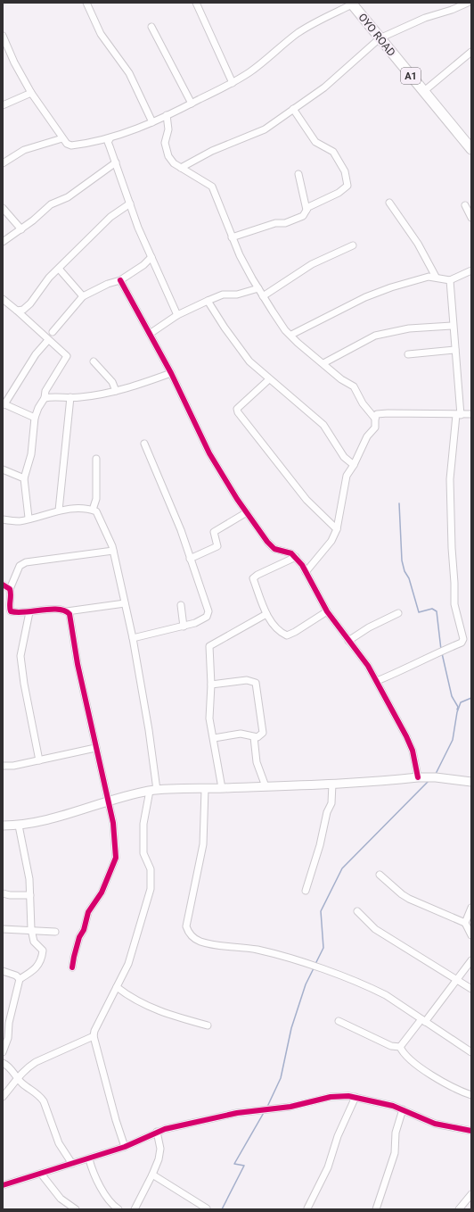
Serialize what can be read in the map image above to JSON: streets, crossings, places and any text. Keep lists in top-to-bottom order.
{
  "streets": {
    "highway": ["OYO ROAD", "A1"]
  }
}
